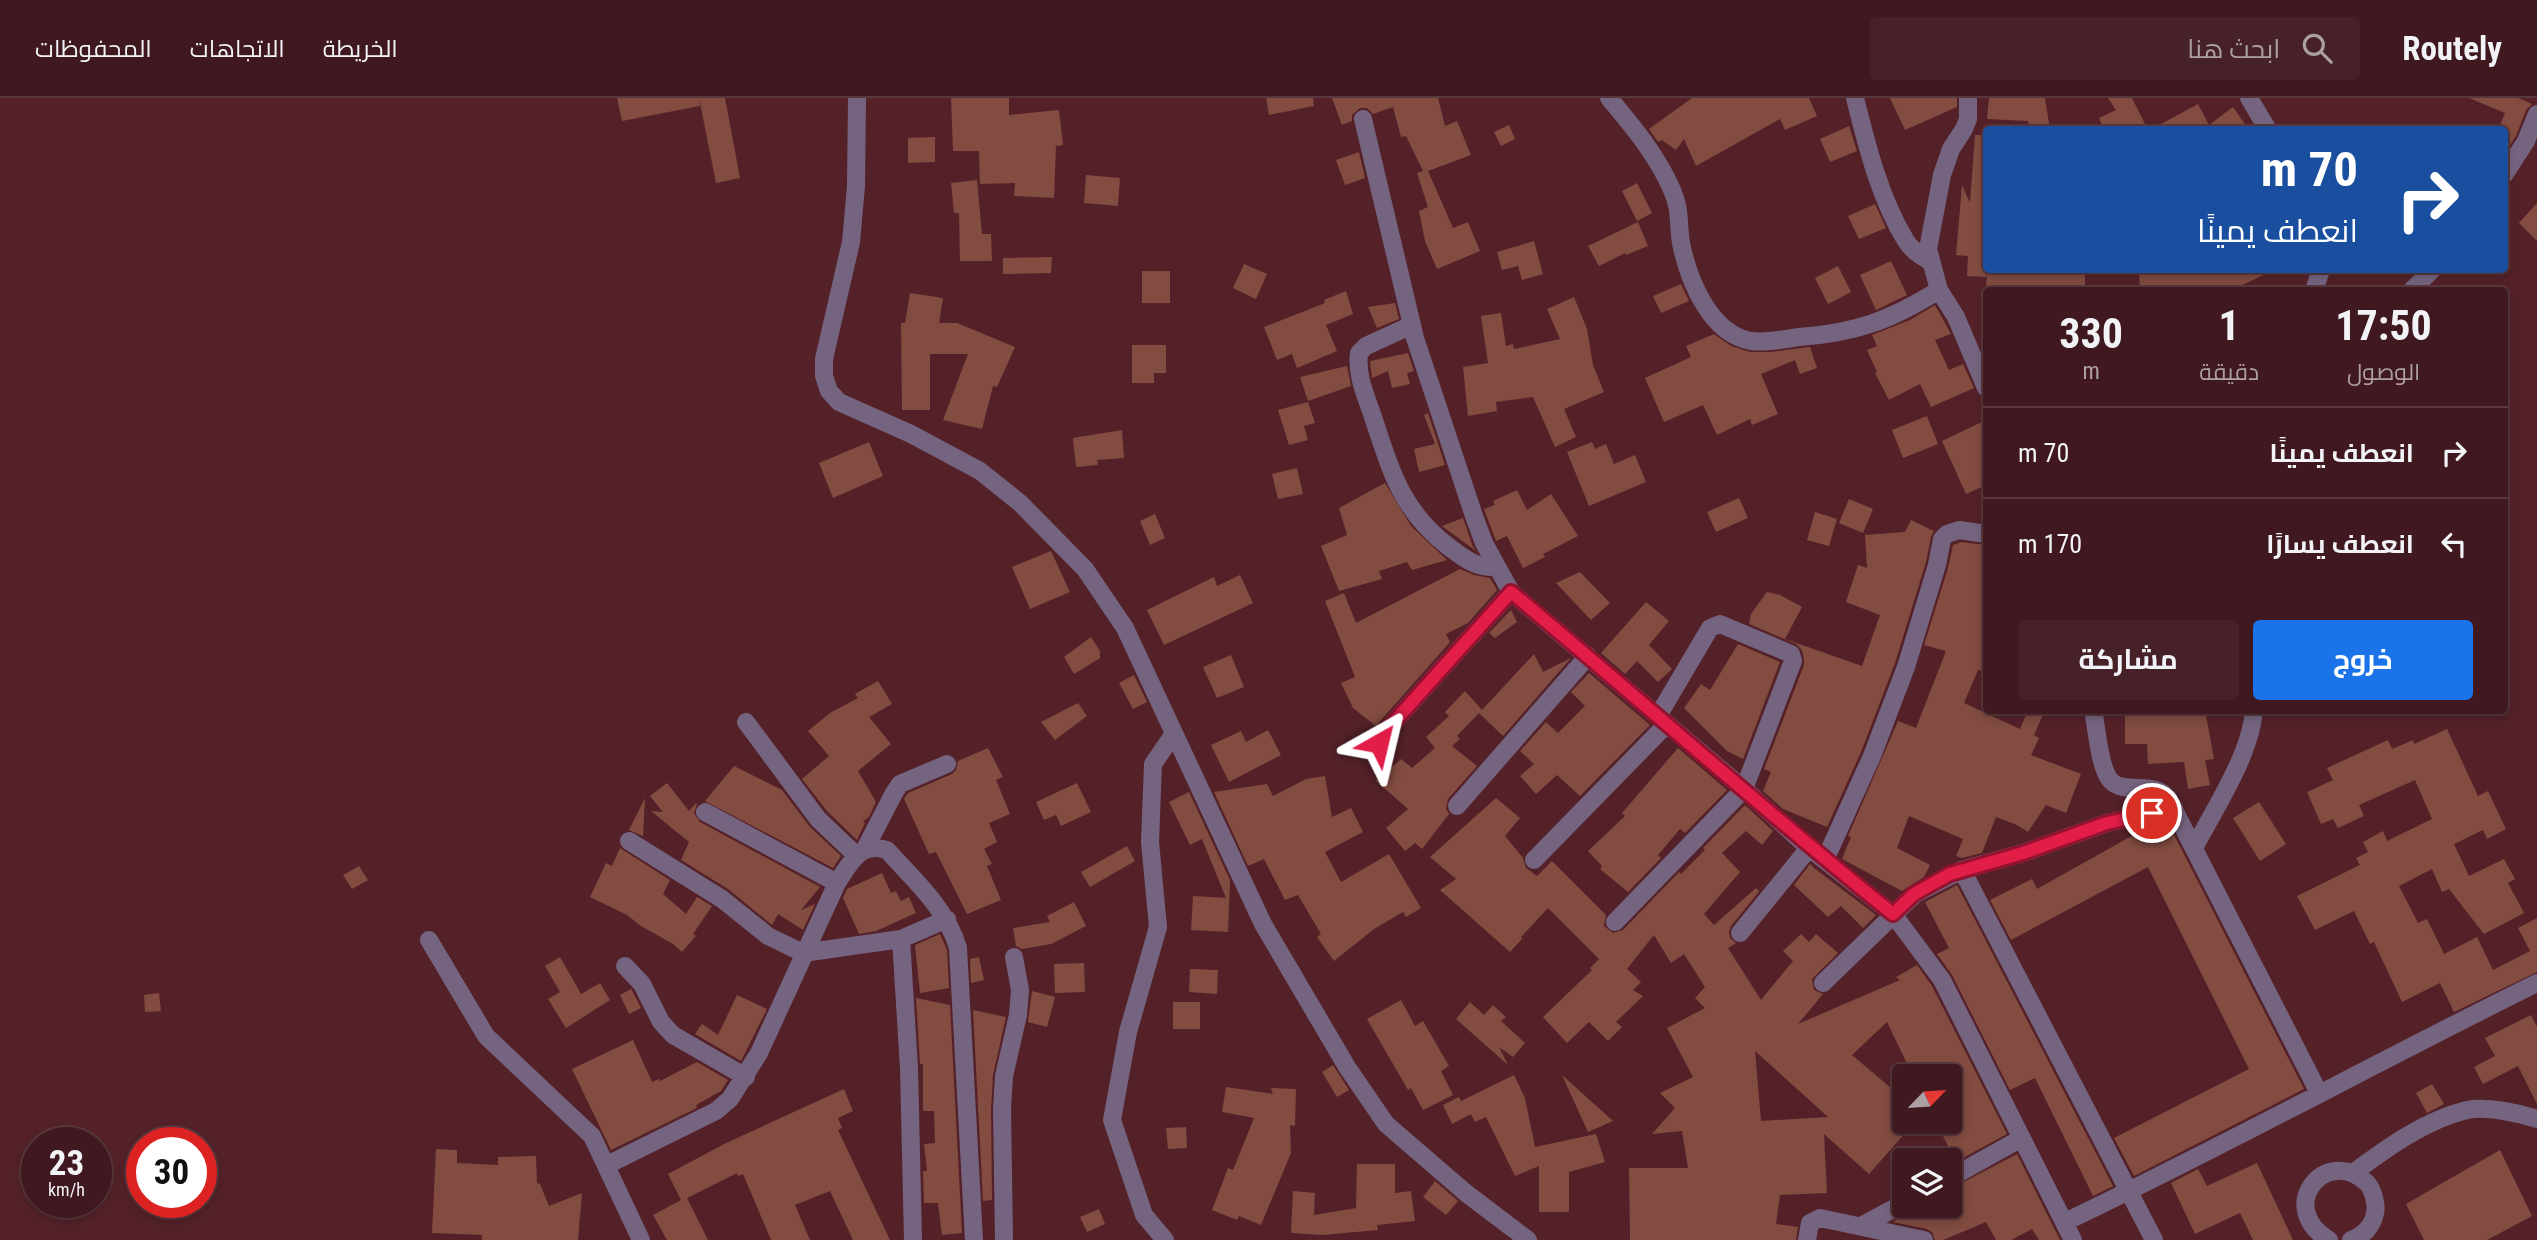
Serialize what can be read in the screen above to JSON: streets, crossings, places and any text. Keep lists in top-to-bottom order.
{
  "north": "top right",
  "page": {
    "header": "Routely",
    "search": "ابحث هنا",
    "nav": ["الخريطة", "الاتجاهات", "المحفوظات"],
    "turn": ["70 m", "انعطف يمينًا"],
    "eta": [
      "17:50",
      "الوصول",
      "1",
      "دقيقة",
      "330",
      "m"
    ],
    "list": [
      {
        "name": "انعطف يمينًا",
        "value": "70 m"
      },
      {
        "name": "انعطف يسارًا",
        "value": "170 m"
      }
    ],
    "buttons": ["خروج", "مشاركة"],
    "speed": "23 km/h",
    "limit": "30"
  }
}
